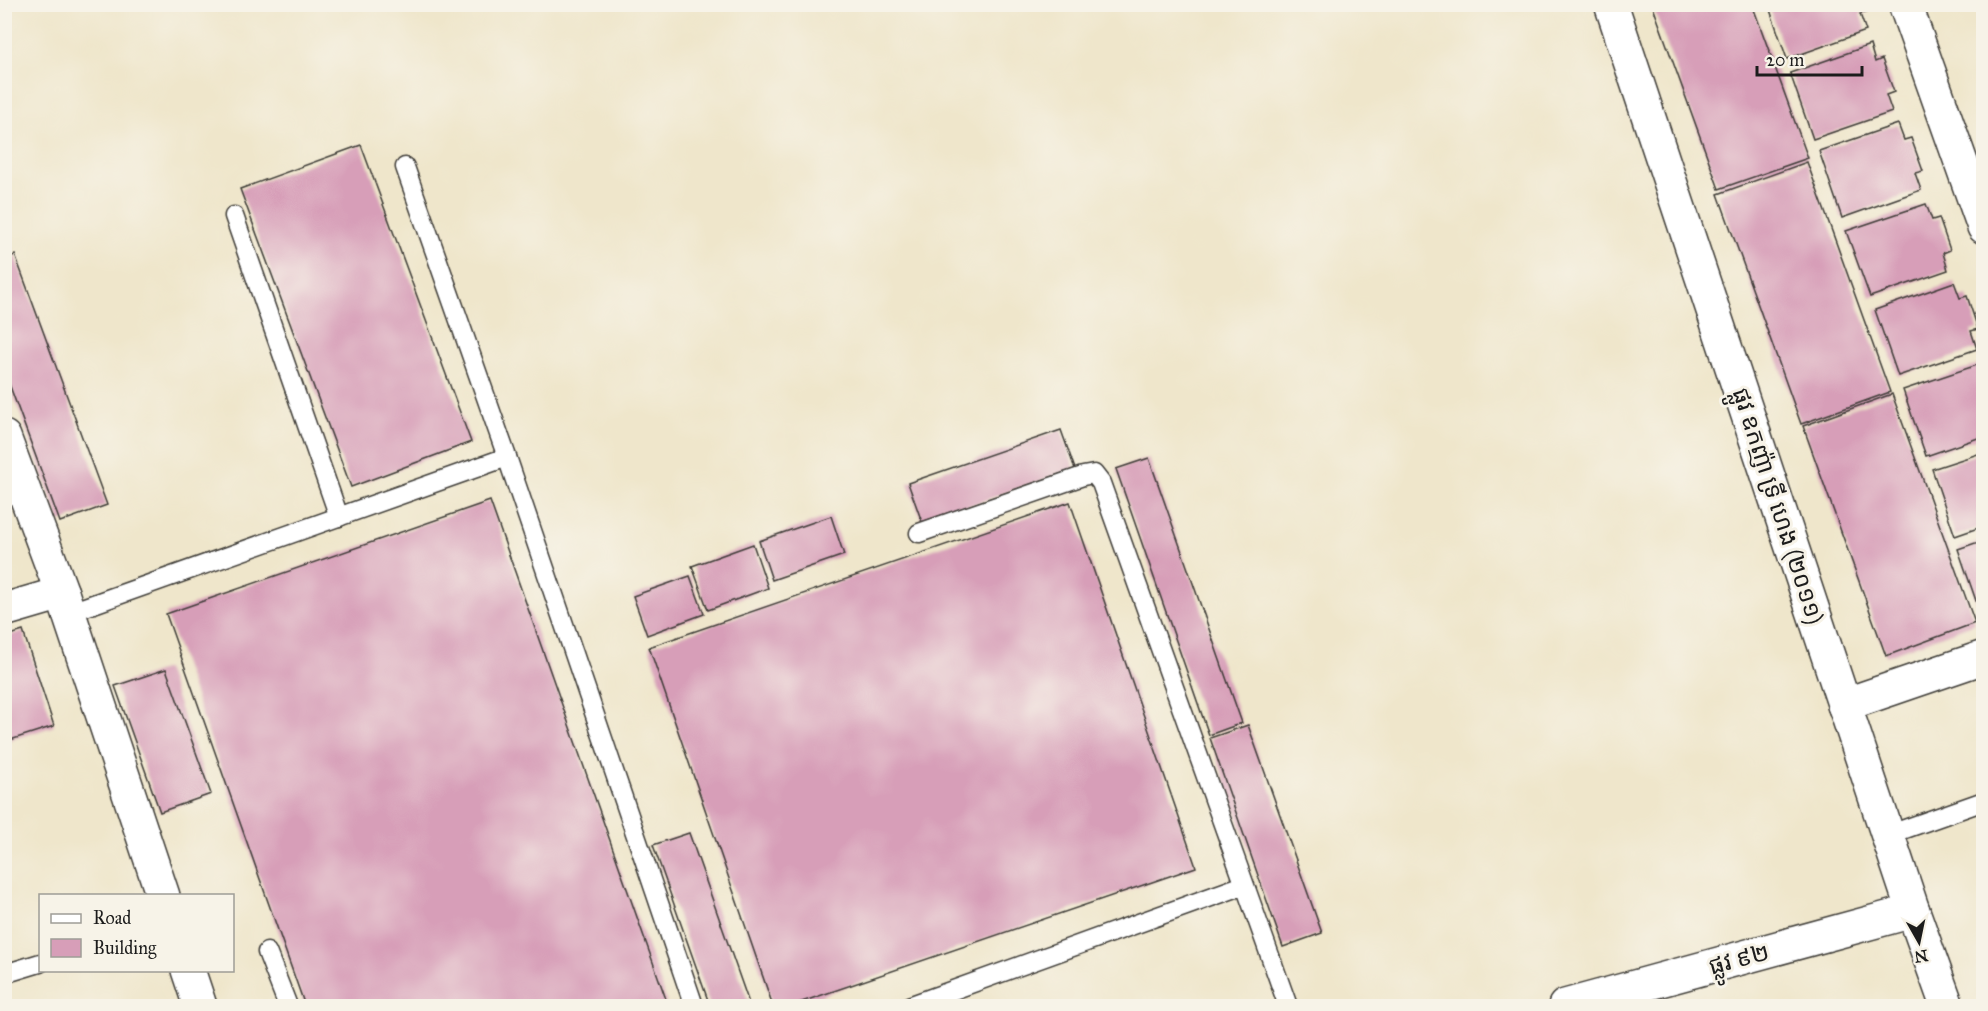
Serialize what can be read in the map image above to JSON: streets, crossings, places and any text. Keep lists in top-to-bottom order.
{
  "streets": {
    "main road": ["ផ្លូវ ឧកញ៉ា ទ្រី ហេង (២០១១)", "ផ្លូវ ៩២"]
  },
  "crossings": [
    ["ផ្លូវ ឧកញ៉ា ទ្រី ហេង (២០១១)", "ផ្លូវ ៩២"]
  ],
  "legend": ["Road", "Building"],
  "scale_bar": "20 m",
  "north": "bottom"
}
